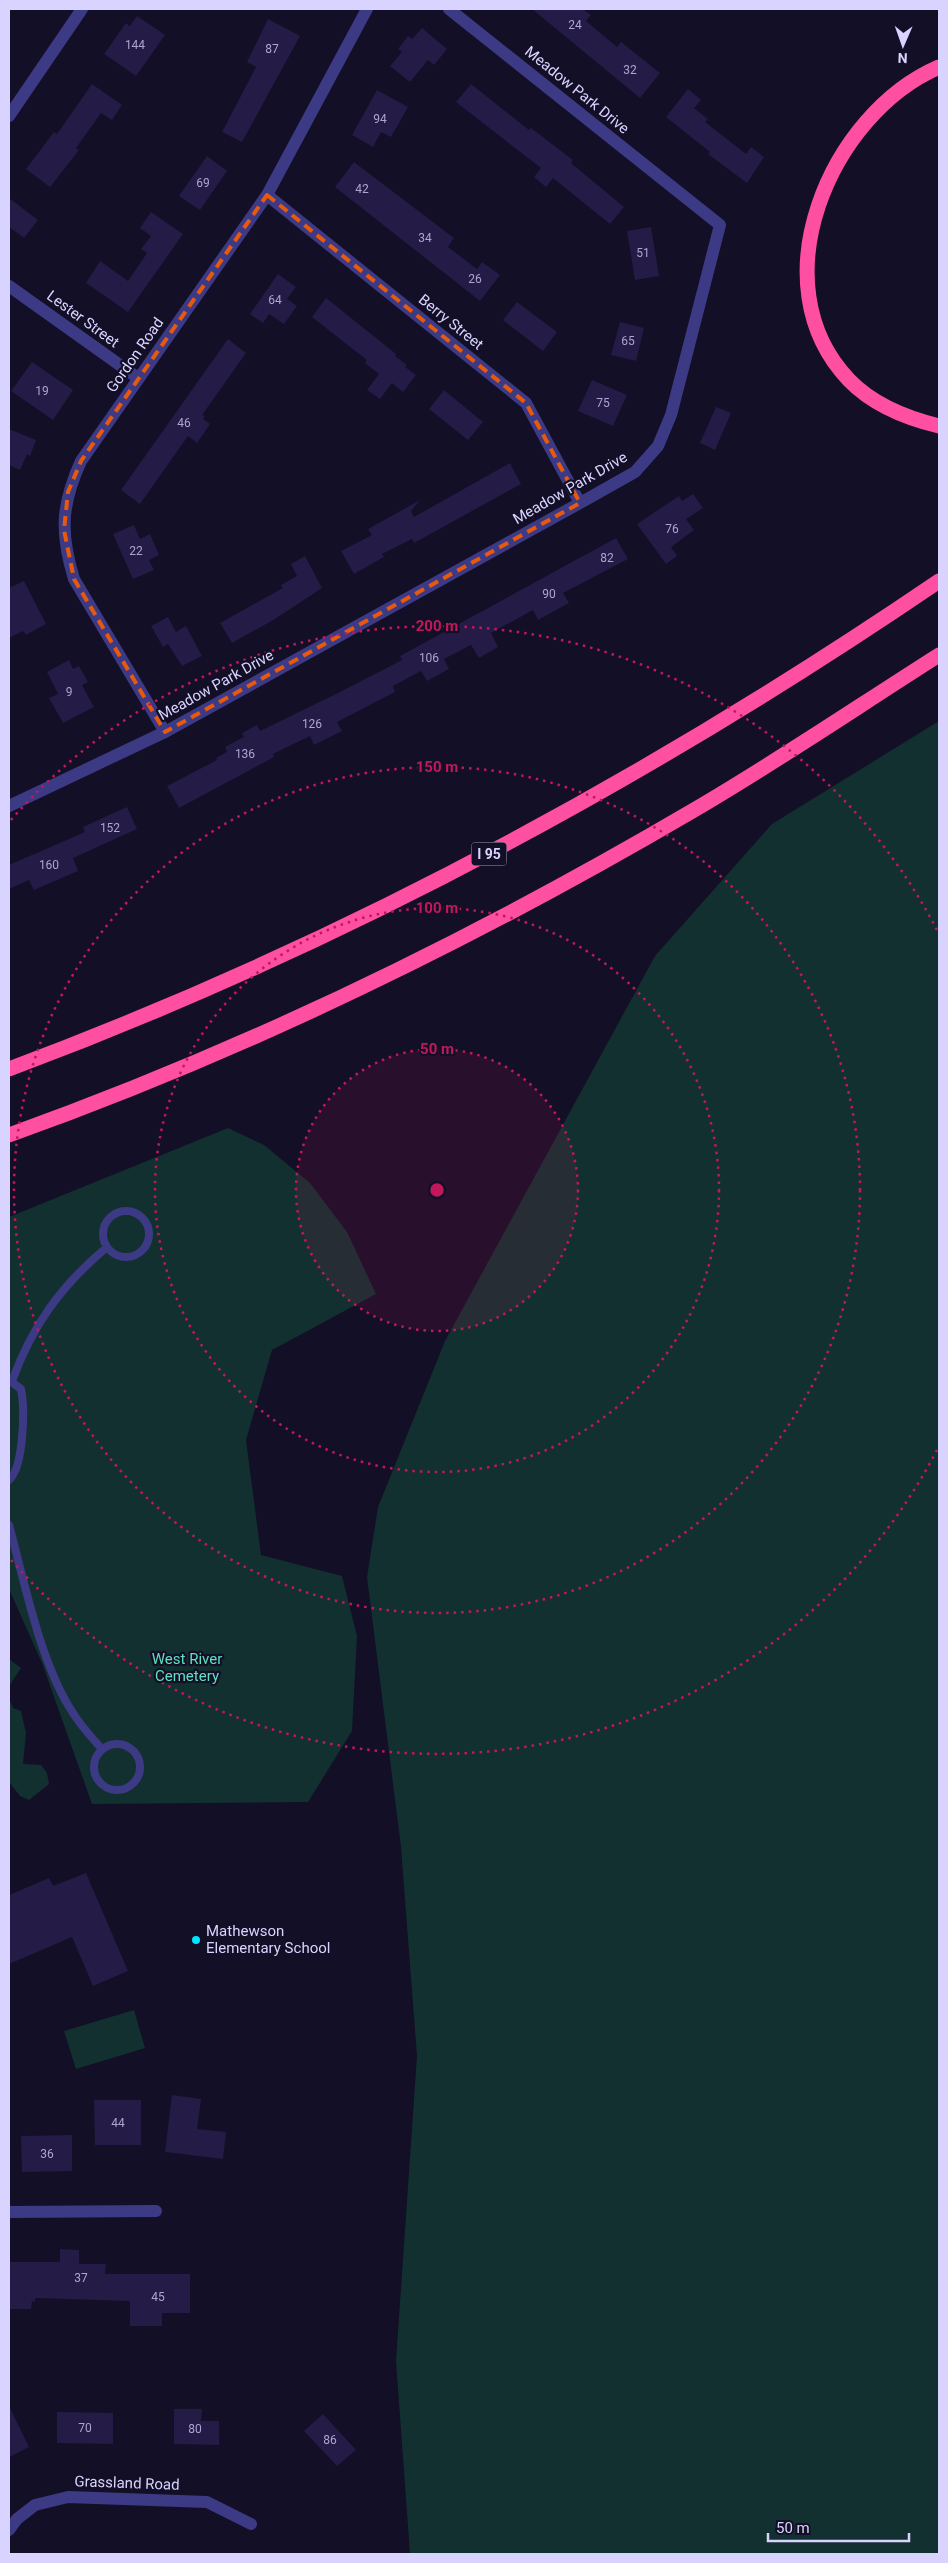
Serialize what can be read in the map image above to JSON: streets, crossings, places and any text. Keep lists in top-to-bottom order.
{
  "streets": {
    "highway": ["I 95"],
    "street": [
      "Meadow Park Drive",
      "Lester Street",
      "Berry Street",
      "Gordon Road",
      "Grassland Road"
    ]
  },
  "crossings": [
    ["Meadow Park Drive", "Berry Street"],
    ["Meadow Park Drive", "Gordon Road"],
    ["Lester Street", "Gordon Road"],
    ["Berry Street", "Gordon Road"]
  ],
  "parks": ["West River Cemetery"],
  "places": ["Mathewson Elementary School"],
  "house_numbers": [
    "24",
    "144",
    "87",
    "32",
    "94",
    "69",
    "42",
    "34",
    "51",
    "26",
    "64",
    "65",
    "19",
    "75",
    "46",
    "76",
    "22",
    "82",
    "90",
    "106",
    "9",
    "126",
    "136",
    "152",
    "160",
    "44",
    "36",
    "37",
    "45",
    "70",
    "80",
    "86"
  ],
  "scale_bar": "50 m",
  "north": "bottom",
  "rings": [
    "200 m",
    "150 m",
    "100 m",
    "50 m"
  ]
}
